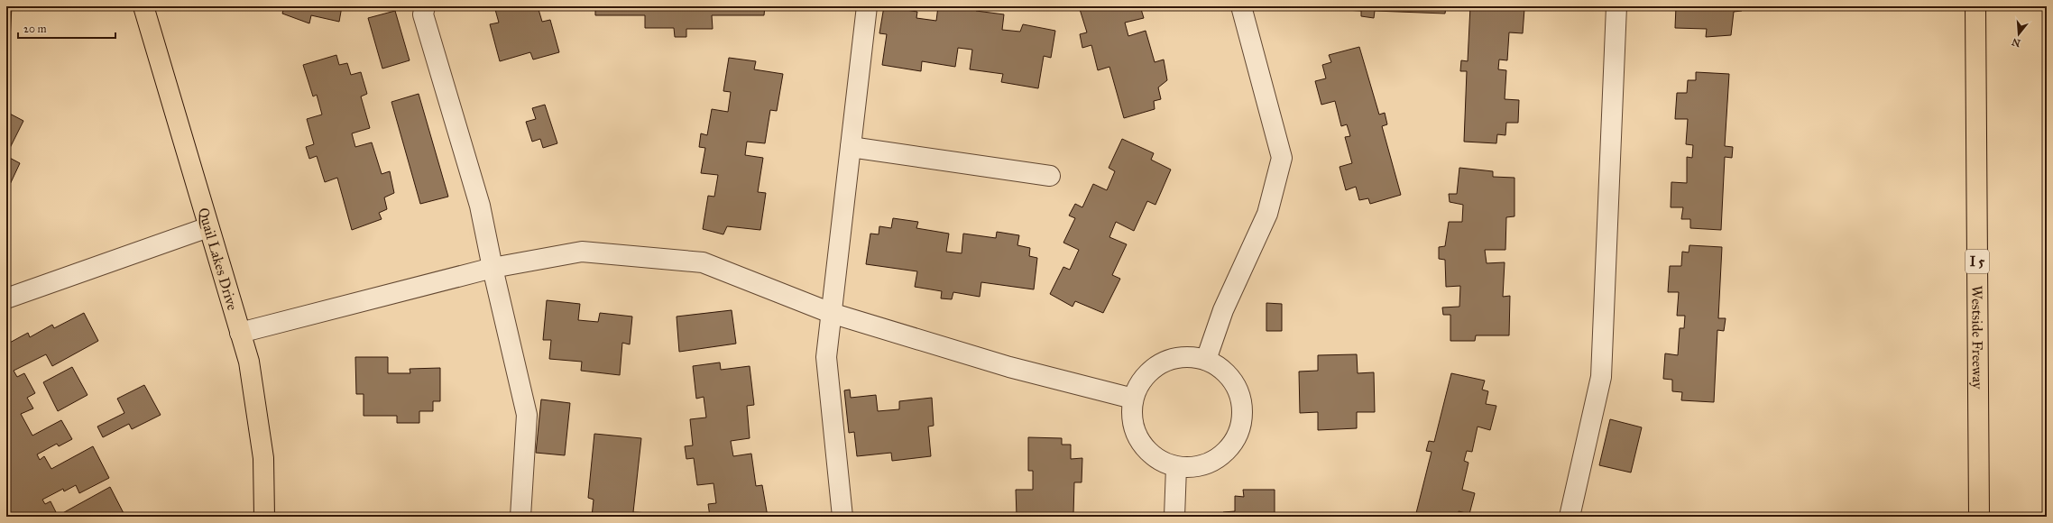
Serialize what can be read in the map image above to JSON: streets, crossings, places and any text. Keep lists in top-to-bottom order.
{
  "streets": {
    "main road": ["Quail Lakes Drive", "I 5", "Westside Freeway"]
  },
  "scale_bar": "20 m",
  "north": "bottom"
}
